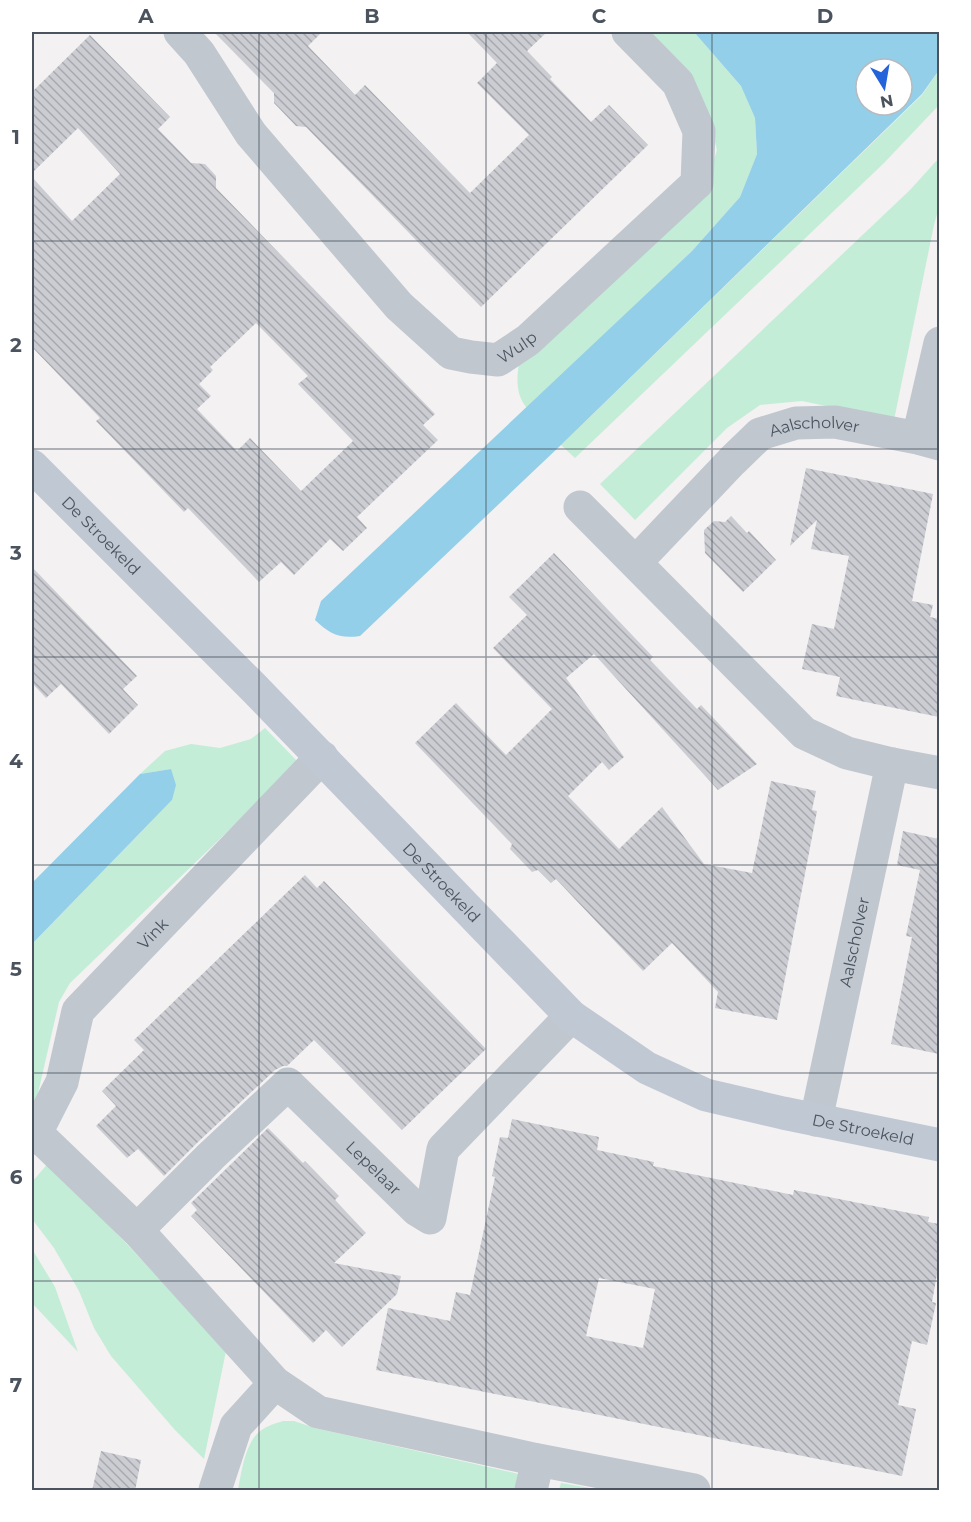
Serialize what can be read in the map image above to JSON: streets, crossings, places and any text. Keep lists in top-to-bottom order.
{
  "streets": {
    "street": [
      "Wulp",
      "Aalscholver",
      "De Stroekeld",
      "Vink",
      "Lepelaar"
    ]
  },
  "crossings": [
    ["Aalscholver", "De Stroekeld"],
    ["De Stroekeld", "Vink"],
    ["De Stroekeld", "Lepelaar"]
  ],
  "north": "bottom",
  "grid": {
    "columns": [
      "A",
      "B",
      "C",
      "D"
    ],
    "rows": [
      "1",
      "2",
      "3",
      "4",
      "5",
      "6",
      "7"
    ]
  }
}
